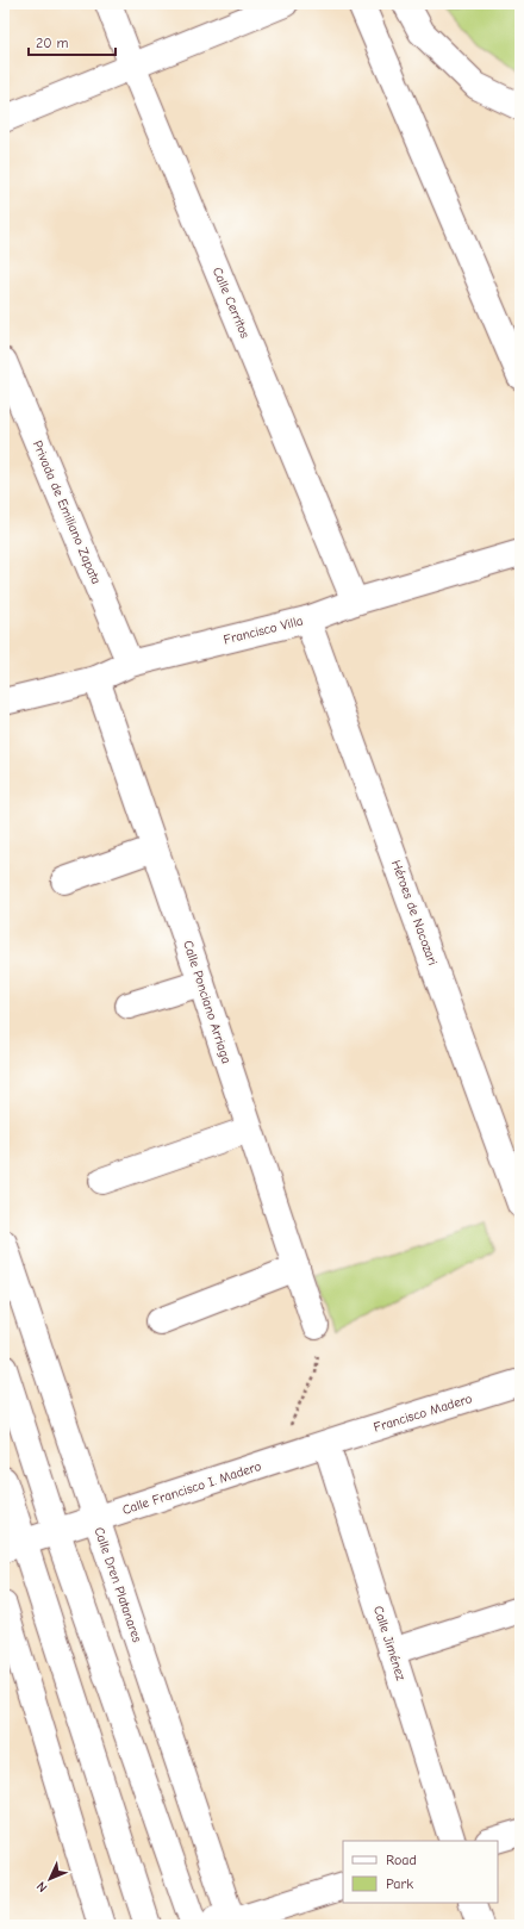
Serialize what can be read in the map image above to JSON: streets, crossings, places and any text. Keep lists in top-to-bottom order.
{
  "streets": {
    "street": [
      "Calle Cerritos",
      "Privada de Emiliano Zapata",
      "Francisco Villa",
      "Héroes de Nacozari",
      "Calle Ponciano Arriaga",
      "Francisco Madero",
      "Calle Francisco I. Madero",
      "Calle Dren Platanares",
      "Calle Jiménez"
    ]
  },
  "crossings": [
    ["Calle Cerritos", "Francisco Villa"],
    ["Privada de Emiliano Zapata", "Francisco Villa"],
    ["Francisco Villa", "Héroes de Nacozari"],
    ["Francisco Villa", "Calle Ponciano Arriaga"],
    ["Francisco Madero", "Calle Francisco I. Madero"],
    ["Francisco Madero", "Calle Jiménez"],
    ["Calle Francisco I. Madero", "Calle Dren Platanares"],
    ["Calle Francisco I. Madero", "Calle Jiménez"]
  ],
  "legend": ["Road", "Park"],
  "scale_bar": "20 m",
  "north": "bottom left"
}
